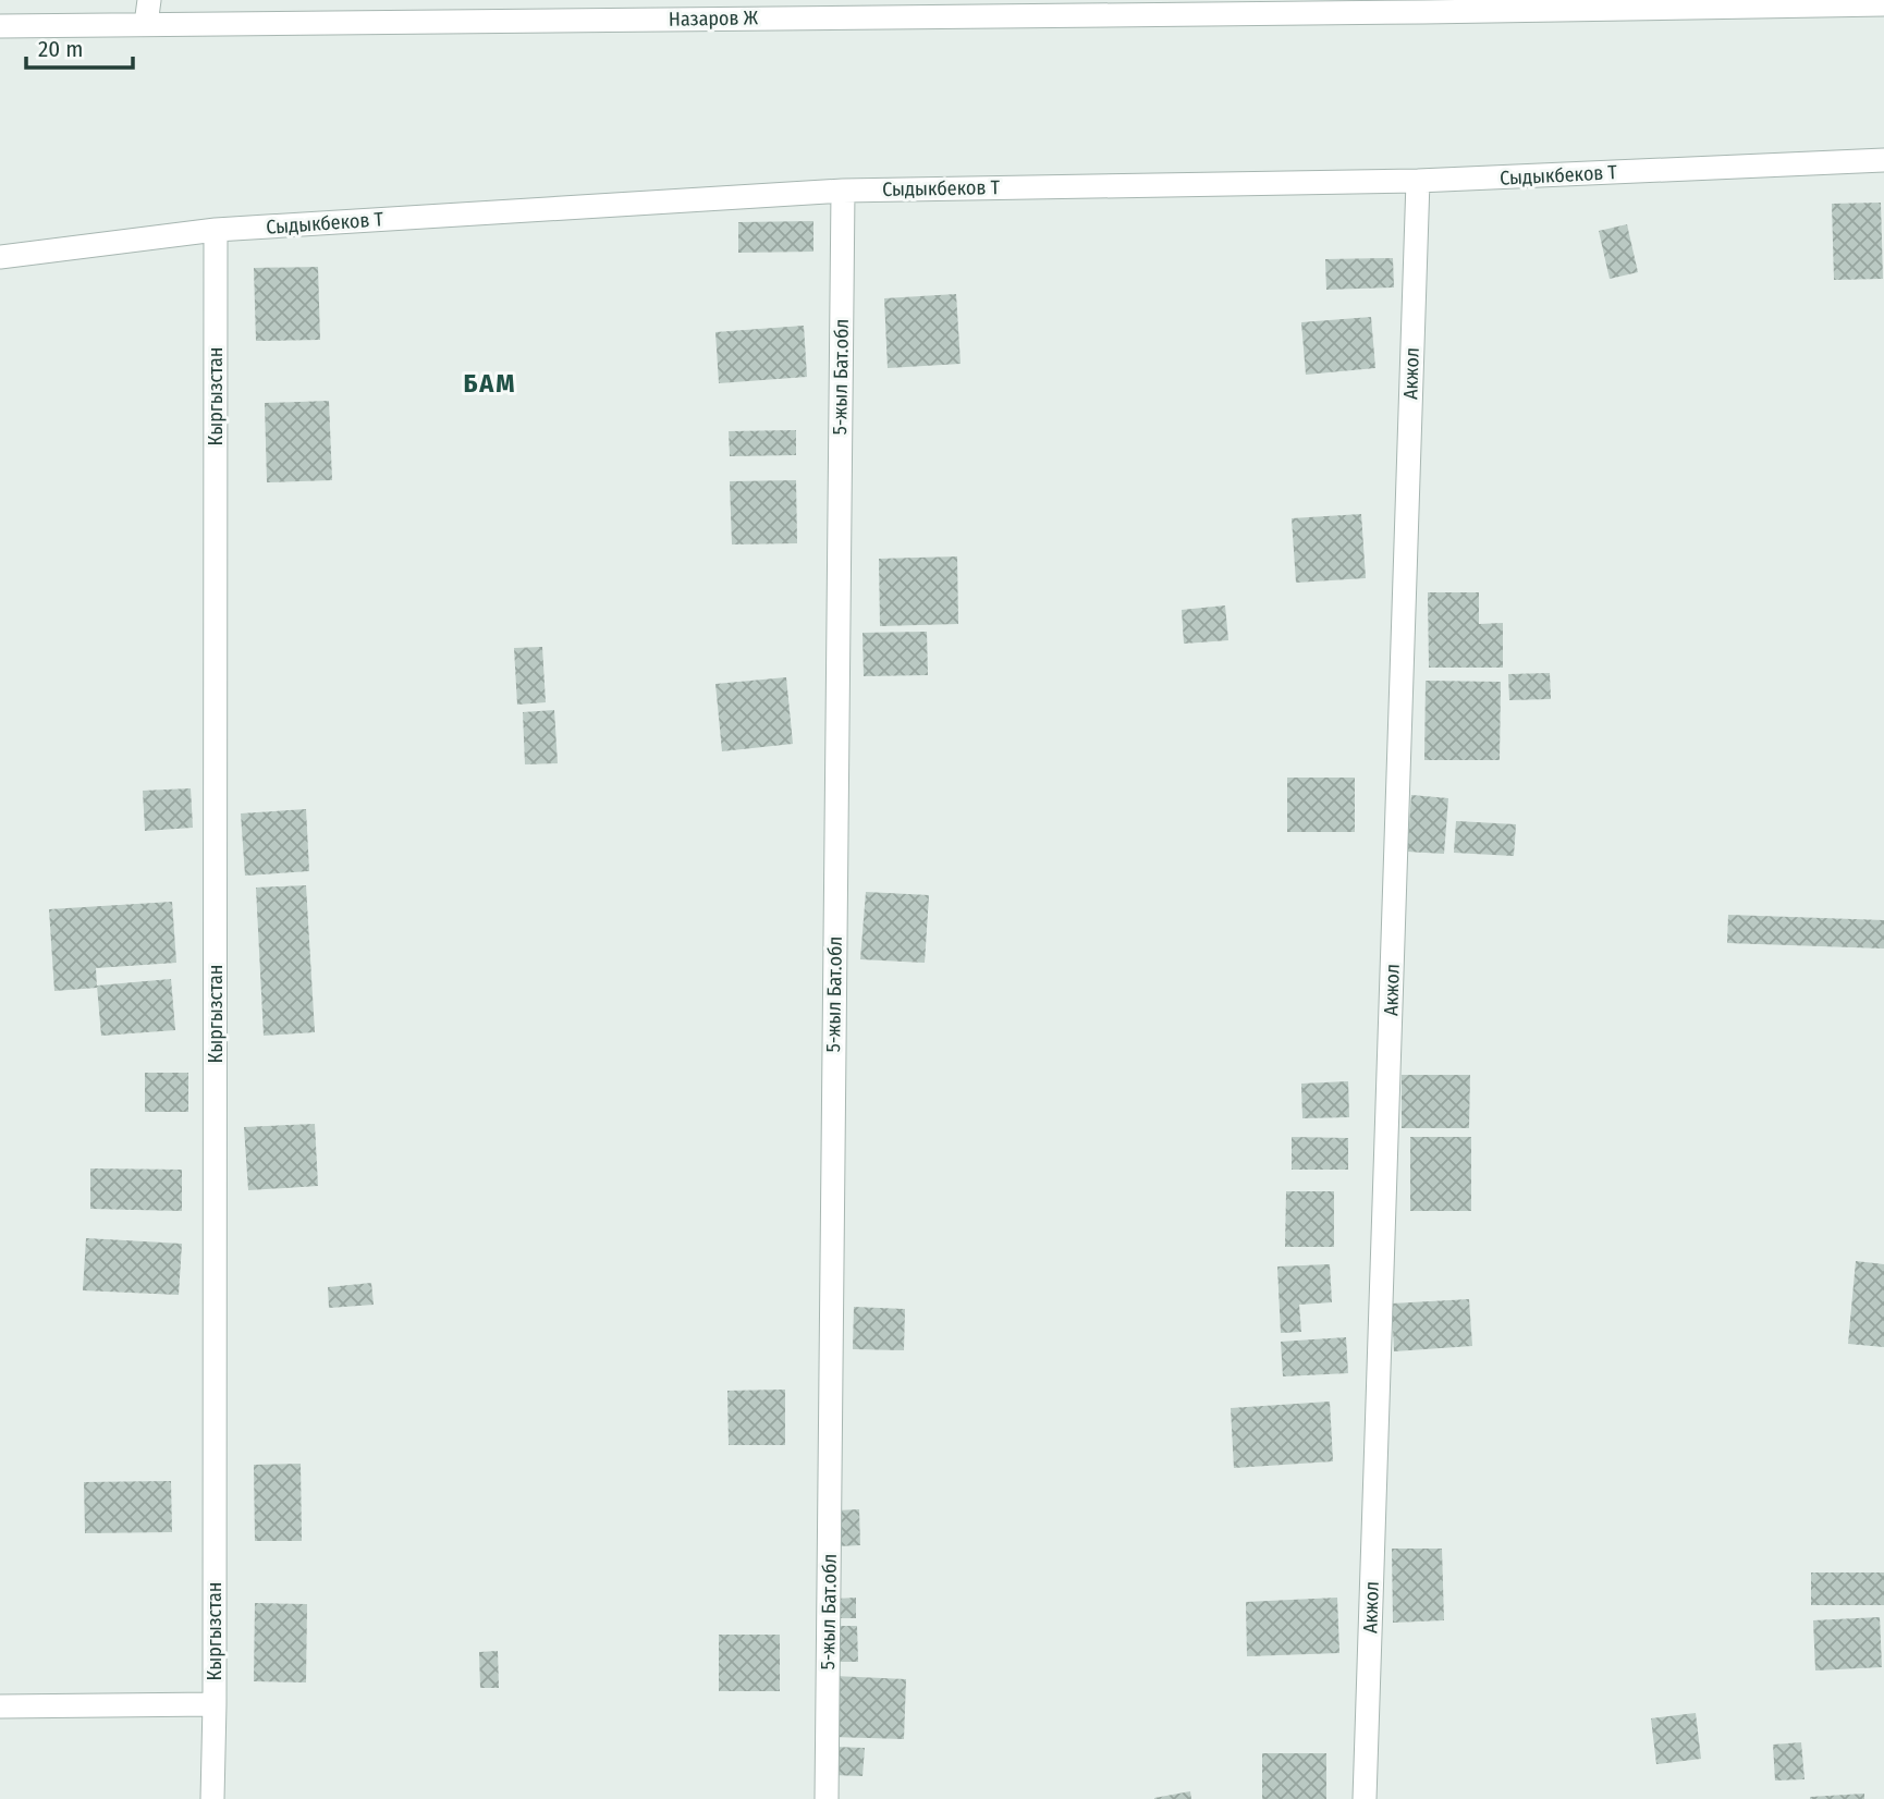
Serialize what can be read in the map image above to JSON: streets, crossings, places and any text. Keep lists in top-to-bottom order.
{
  "streets": {
    "street": [
      "Назаров Ж",
      "Сыдыкбеков Т",
      "Акжол",
      "5-жыл Бат.обл",
      "Кыргызстан"
    ]
  },
  "crossings": [
    ["Сыдыкбеков Т", "Акжол"],
    ["Сыдыкбеков Т", "5-жыл Бат.обл"],
    ["Сыдыкбеков Т", "Кыргызстан"]
  ],
  "districts": ["БАМ"],
  "scale_bar": "20 m"
}
